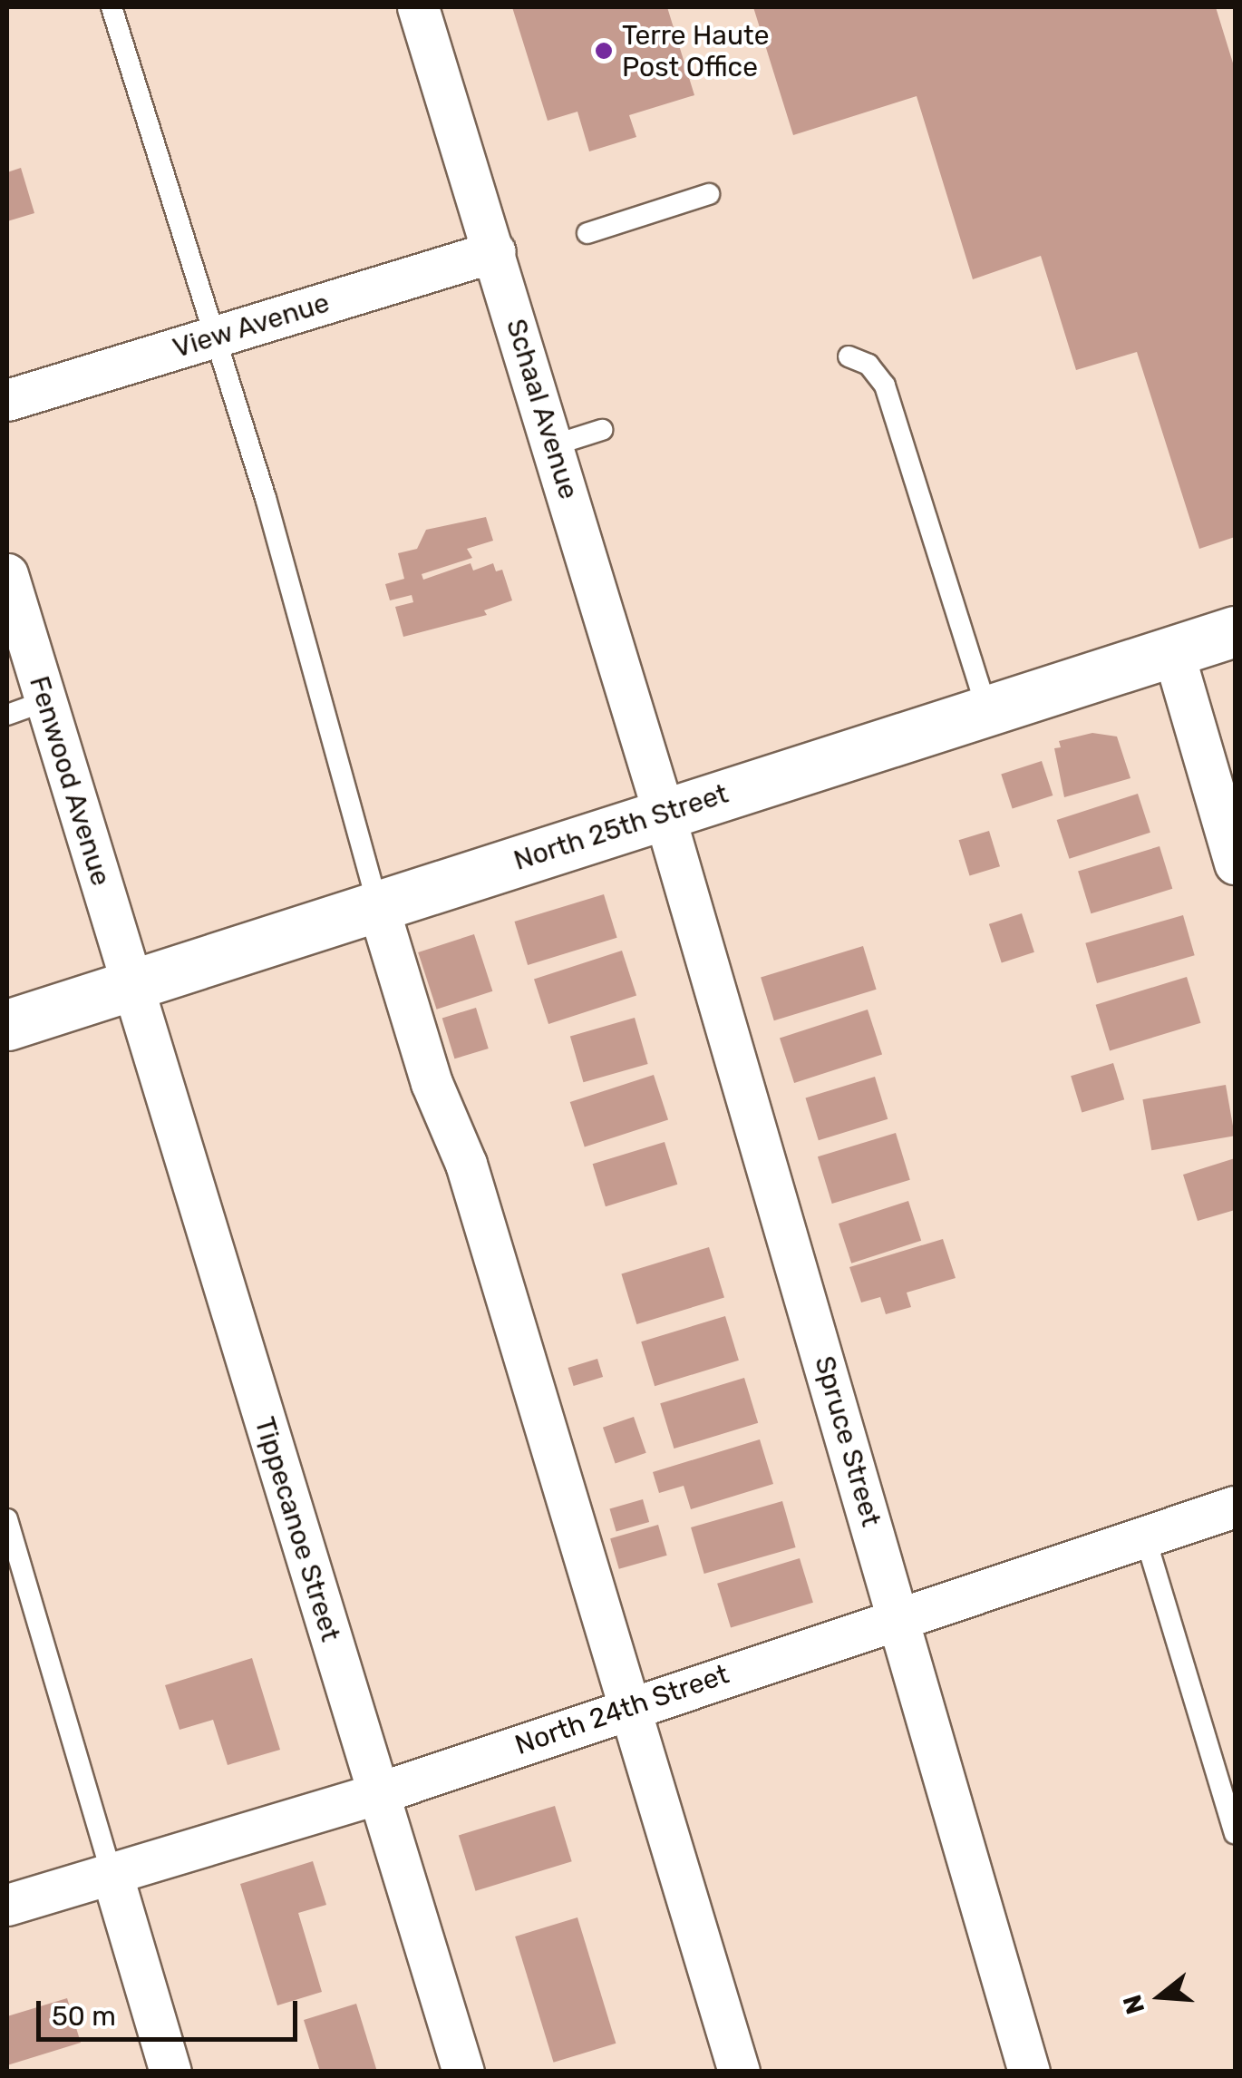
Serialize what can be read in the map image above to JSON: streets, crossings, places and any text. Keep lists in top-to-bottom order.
{
  "streets": {
    "street": [
      "View Avenue",
      "Schaal Avenue",
      "Fenwood Avenue",
      "North 25th Street",
      "Spruce Street",
      "Tippecanoe Street",
      "North 24th Street"
    ]
  },
  "crossings": [
    ["View Avenue", "Schaal Avenue"],
    ["Schaal Avenue", "North 25th Street"],
    ["Schaal Avenue", "Spruce Street"],
    ["Fenwood Avenue", "North 25th Street"],
    ["Fenwood Avenue", "Tippecanoe Street"],
    ["North 25th Street", "Spruce Street"],
    ["North 25th Street", "Tippecanoe Street"],
    ["Spruce Street", "North 24th Street"],
    ["Tippecanoe Street", "North 24th Street"]
  ],
  "places": ["Terre Haute Post Office"],
  "scale_bar": "50 m",
  "north": "left"
}
